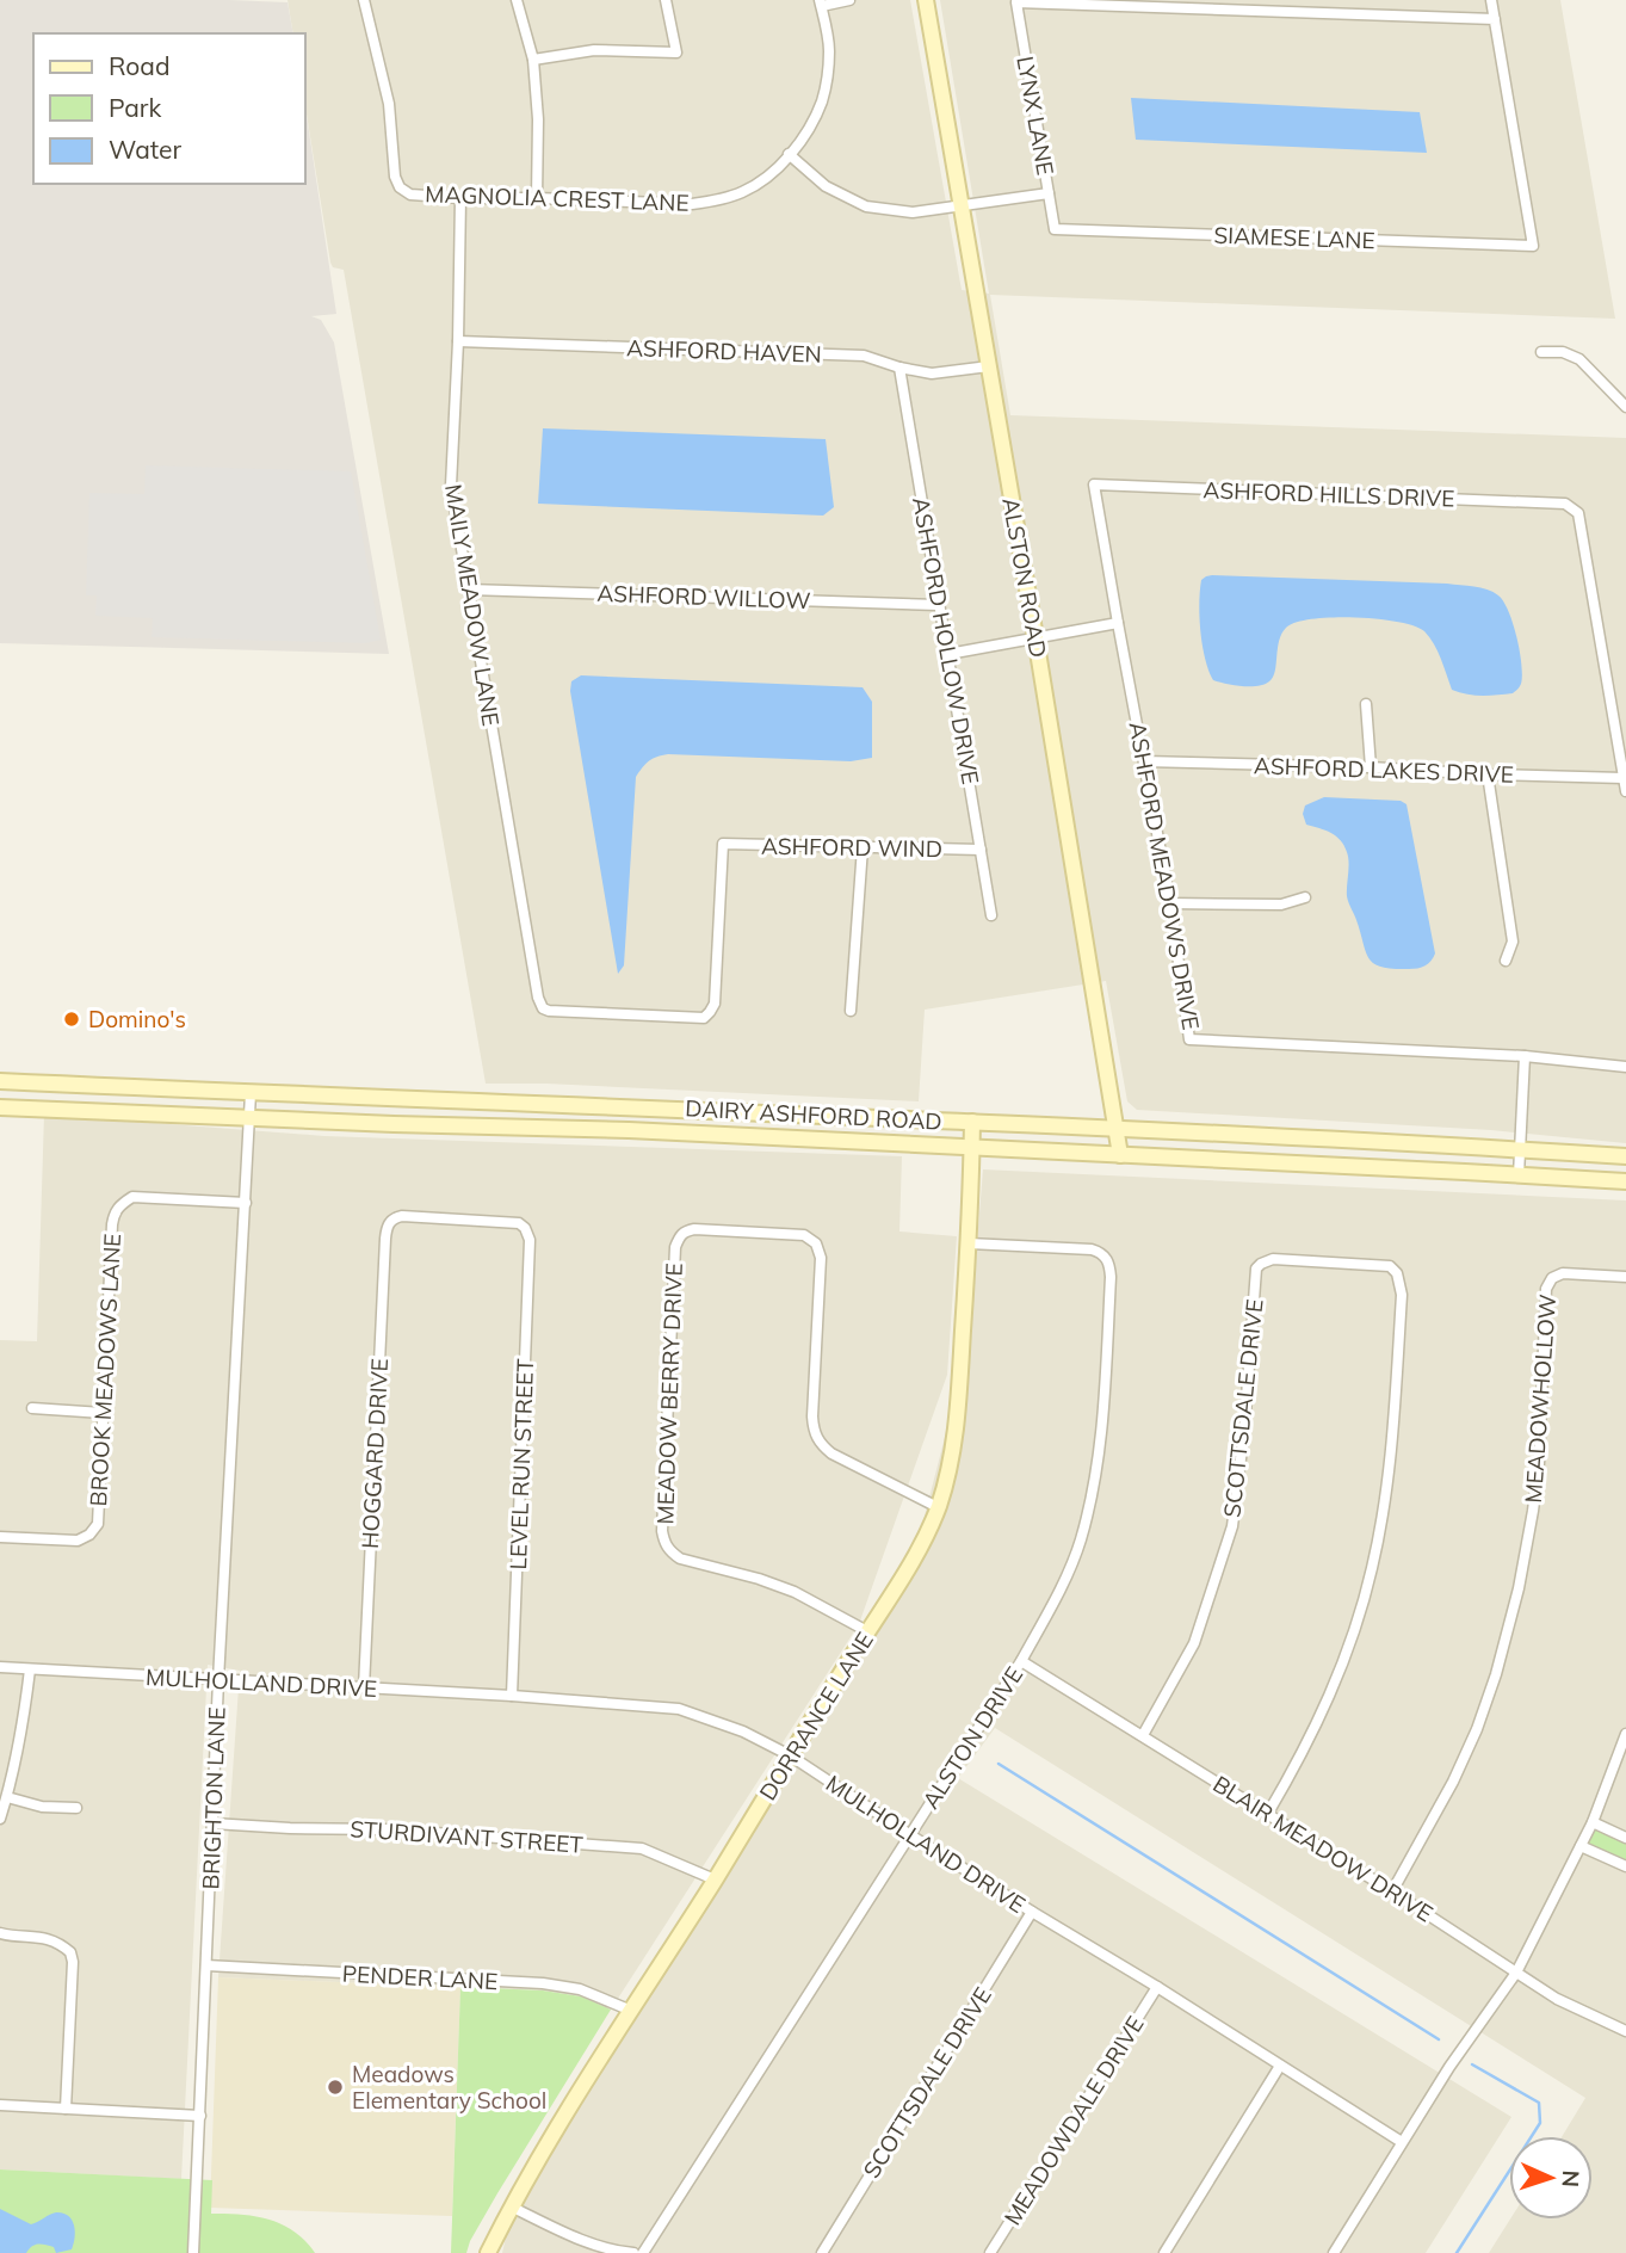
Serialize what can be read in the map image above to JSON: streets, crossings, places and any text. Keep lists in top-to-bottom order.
{
  "streets": {
    "main road": ["ALSTON ROAD", "DAIRY ASHFORD ROAD", "DORRANCE LANE"],
    "street": [
      "LYNX LANE",
      "MAGNOLIA CREST LANE",
      "SIAMESE LANE",
      "ASHFORD HAVEN",
      "ASHFORD HILLS DRIVE",
      "ASHFORD WILLOW",
      "MAILY MEADOW LANE",
      "ASHFORD HOLLOW DRIVE",
      "ASHFORD LAKES DRIVE",
      "ASHFORD WIND",
      "ASHFORD MEADOWS DRIVE",
      "BROOK MEADOWS LANE",
      "MEADOW BERRY DRIVE",
      "MEADOWHOLLOW",
      "SCOTTSDALE DRIVE",
      "HOGGARD DRIVE",
      "LEVEL RUN STREET",
      "MULHOLLAND DRIVE",
      "ALSTON DRIVE",
      "BRIGHTON LANE",
      "STURDIVANT STREET",
      "BLAIR MEADOW DRIVE",
      "PENDER LANE",
      "MEADOWDALE DRIVE"
    ]
  },
  "crossings": [
    ["LYNX LANE", "SIAMESE LANE"],
    ["MAGNOLIA CREST LANE", "MAILY MEADOW LANE"],
    ["ASHFORD HAVEN", "ALSTON ROAD"],
    ["ASHFORD HAVEN", "MAILY MEADOW LANE"],
    ["ASHFORD HAVEN", "ASHFORD HOLLOW DRIVE"],
    ["ASHFORD HILLS DRIVE", "ASHFORD LAKES DRIVE"],
    ["ASHFORD HILLS DRIVE", "ASHFORD MEADOWS DRIVE"],
    ["ALSTON ROAD", "DAIRY ASHFORD ROAD"],
    ["ASHFORD WILLOW", "MAILY MEADOW LANE"],
    ["ASHFORD WILLOW", "ASHFORD HOLLOW DRIVE"],
    ["MAILY MEADOW LANE", "ASHFORD WIND"],
    ["ASHFORD HOLLOW DRIVE", "ASHFORD WIND"],
    ["ASHFORD LAKES DRIVE", "ASHFORD MEADOWS DRIVE"],
    ["DAIRY ASHFORD ROAD", "DORRANCE LANE"],
    ["DAIRY ASHFORD ROAD", "BRIGHTON LANE"],
    ["BROOK MEADOWS LANE", "BRIGHTON LANE"],
    ["MEADOW BERRY DRIVE", "DORRANCE LANE"],
    ["MEADOWHOLLOW", "BLAIR MEADOW DRIVE"],
    ["SCOTTSDALE DRIVE", "MULHOLLAND DRIVE"],
    ["SCOTTSDALE DRIVE", "BLAIR MEADOW DRIVE"],
    ["HOGGARD DRIVE", "LEVEL RUN STREET"],
    ["HOGGARD DRIVE", "MULHOLLAND DRIVE"],
    ["LEVEL RUN STREET", "MULHOLLAND DRIVE"],
    ["MULHOLLAND DRIVE", "DORRANCE LANE"],
    ["MULHOLLAND DRIVE", "ALSTON DRIVE"],
    ["MULHOLLAND DRIVE", "BRIGHTON LANE"],
    ["MULHOLLAND DRIVE", "MEADOWDALE DRIVE"],
    ["DORRANCE LANE", "ALSTON DRIVE"],
    ["DORRANCE LANE", "STURDIVANT STREET"],
    ["DORRANCE LANE", "PENDER LANE"],
    ["ALSTON DRIVE", "BLAIR MEADOW DRIVE"],
    ["BRIGHTON LANE", "STURDIVANT STREET"],
    ["BRIGHTON LANE", "PENDER LANE"]
  ],
  "places": ["Domino's", "Meadows Elementary School"],
  "legend": ["Road", "Park", "Water"],
  "north": "right"
}
